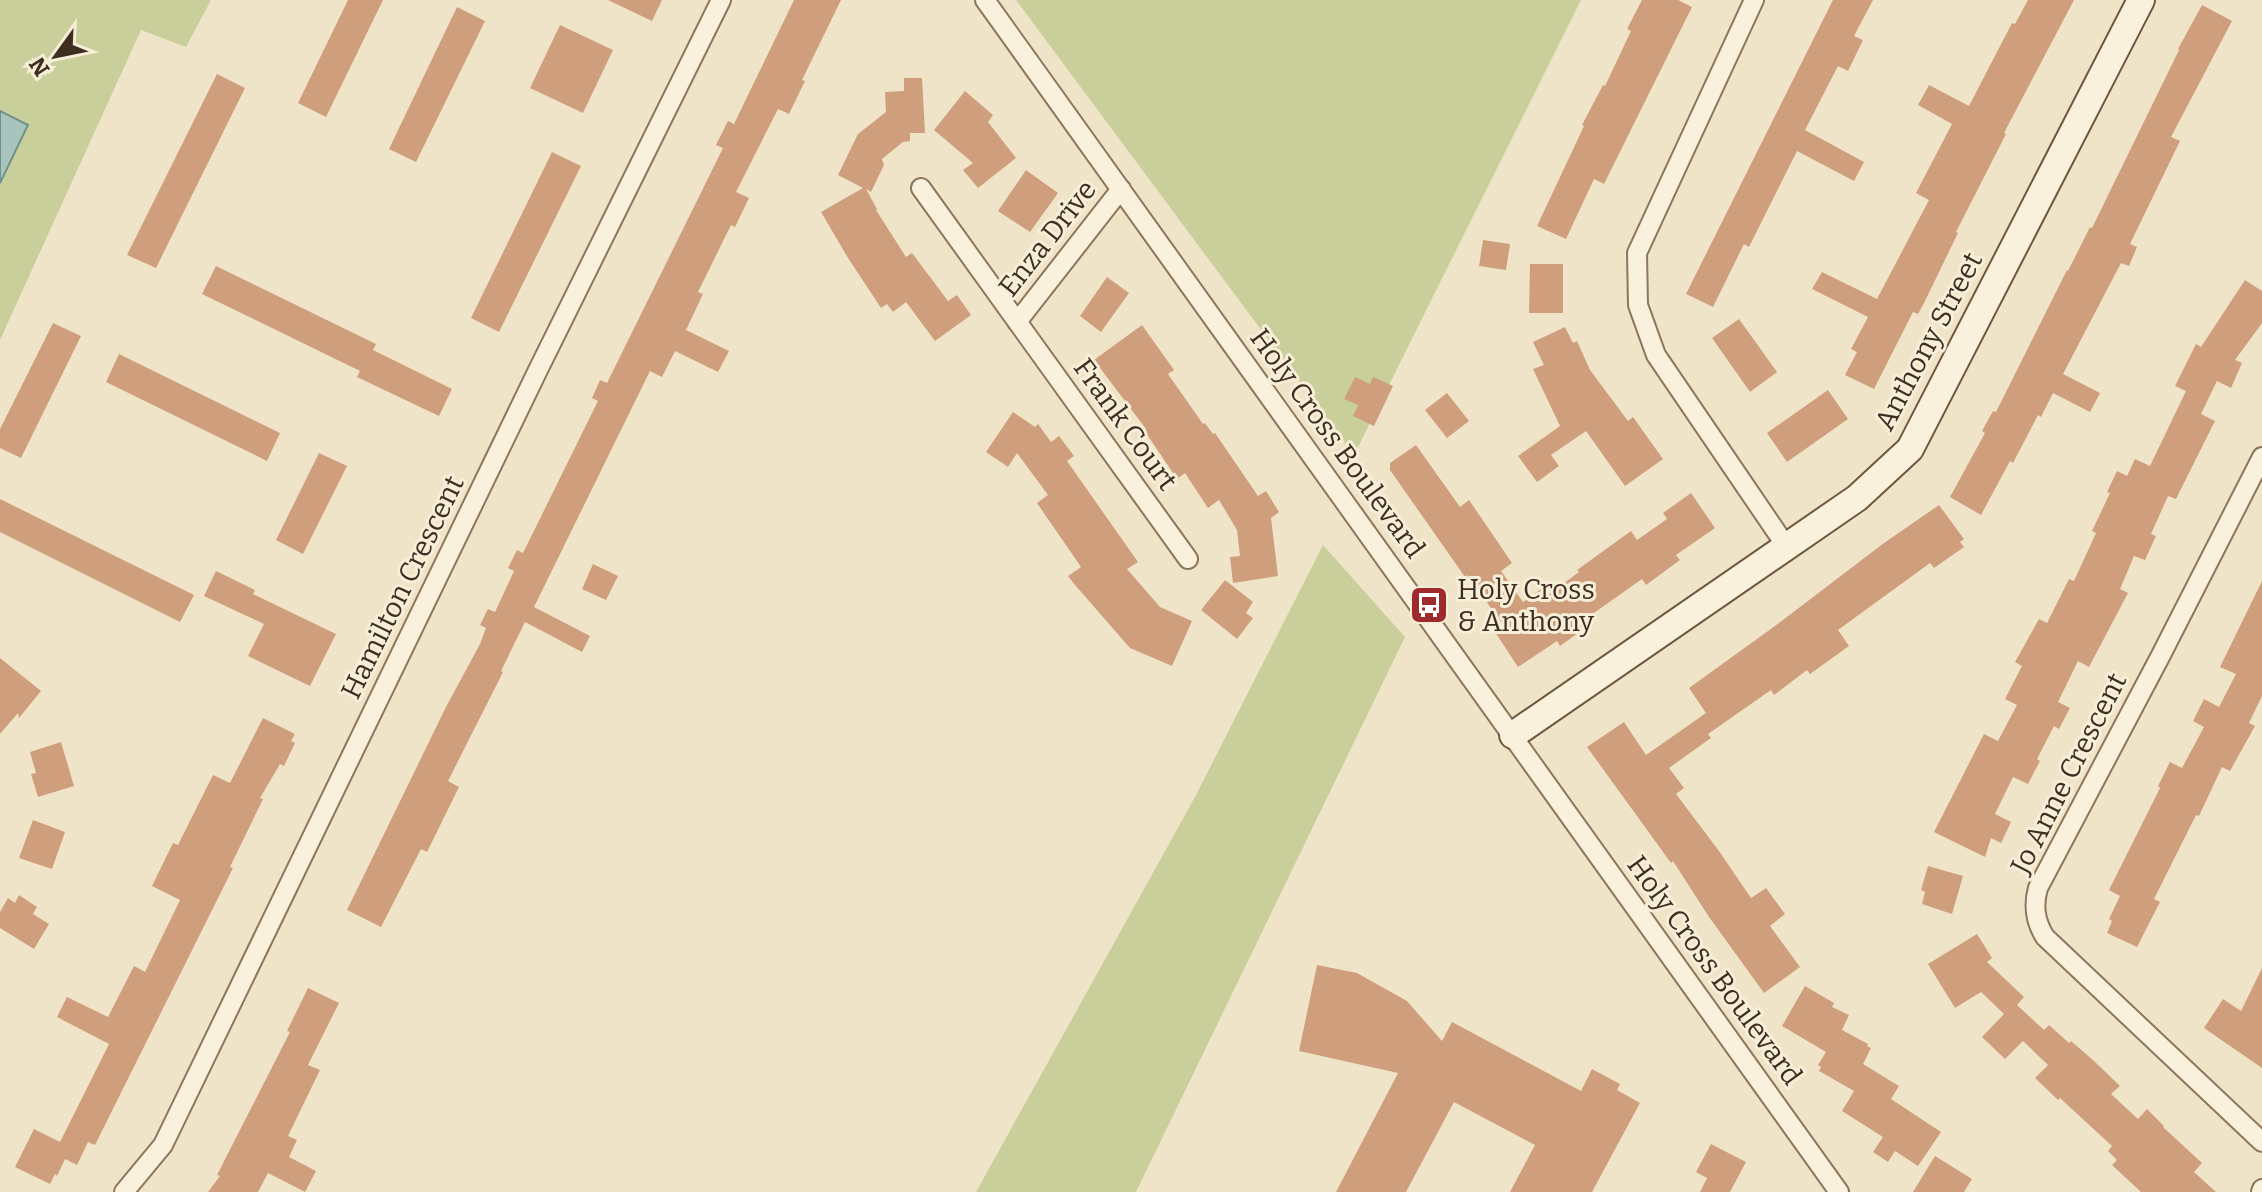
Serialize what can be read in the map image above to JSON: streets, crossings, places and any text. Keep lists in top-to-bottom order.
{
  "streets": {
    "street": [
      "Enza Drive",
      "Anthony Street",
      "Frank Court",
      "Holy Cross Boulevard",
      "Hamilton Crescent",
      "Jo Anne Crescent"
    ]
  },
  "crossings": [
    ["Enza Drive", "Frank Court"],
    ["Enza Drive", "Holy Cross Boulevard"],
    ["Anthony Street", "Holy Cross Boulevard"]
  ],
  "places": {
    "bus stop": ["Holy Cross & Anthony"]
  },
  "north": "bottom left"
}
